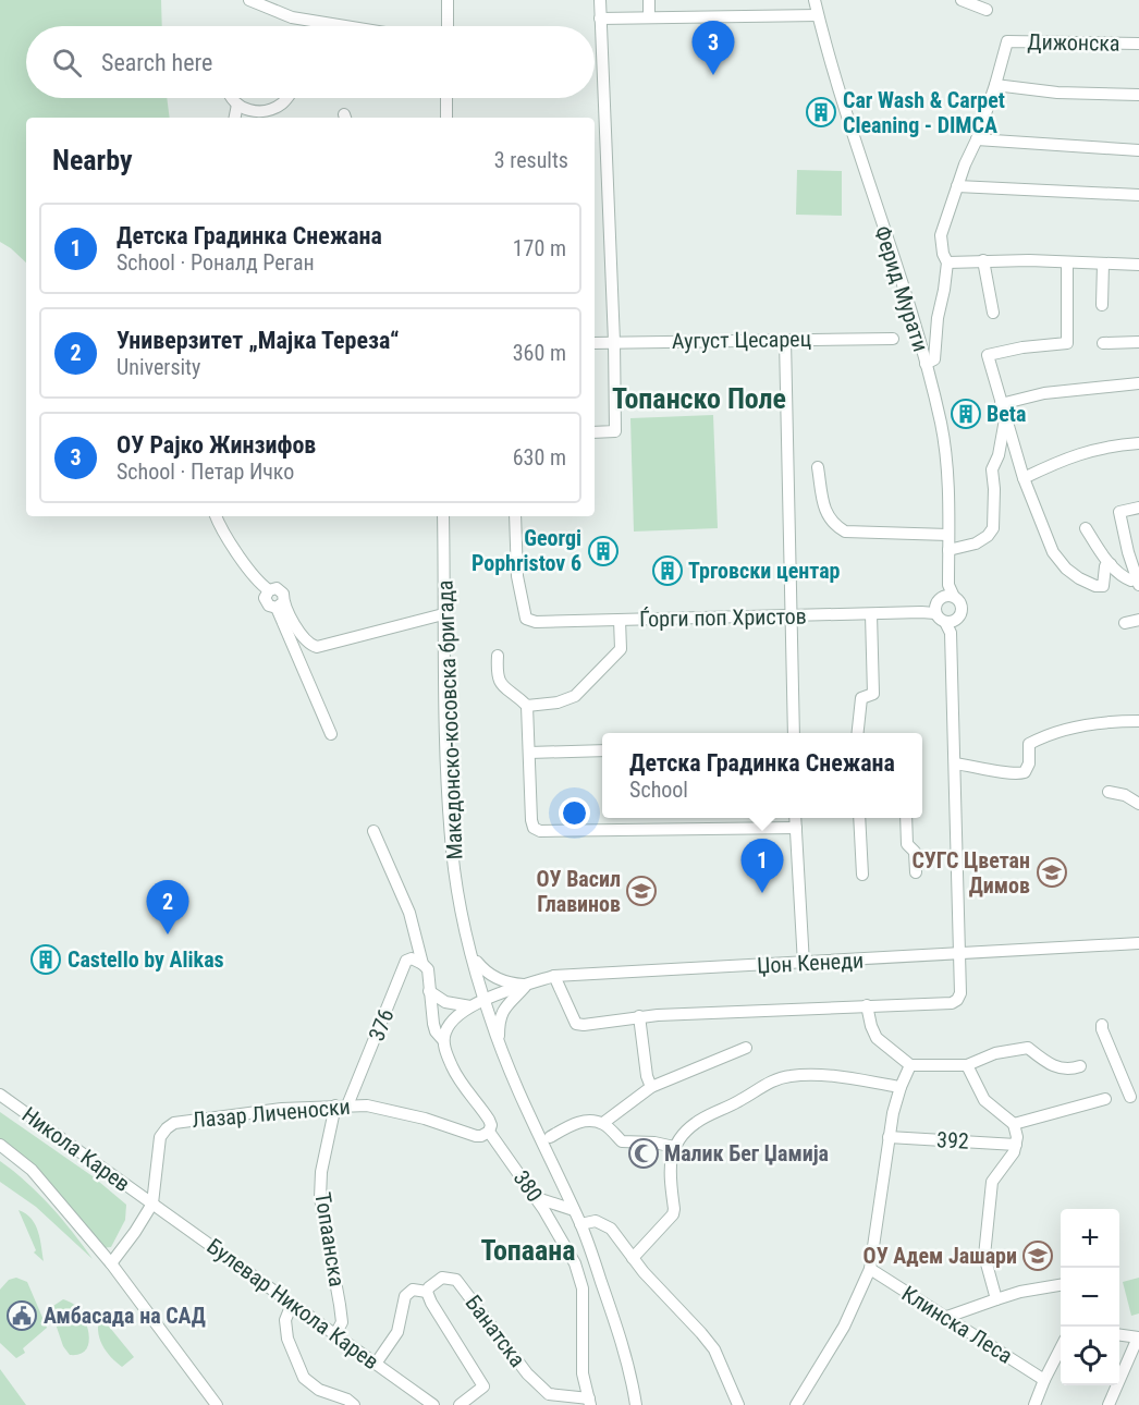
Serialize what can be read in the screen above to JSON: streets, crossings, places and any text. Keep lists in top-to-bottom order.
{
  "streets": {
    "street": [
      "Дижонска",
      "Ферид Мурати",
      "Аугуст Цесарец",
      "Ѓорги поп Христов",
      "Македонско-косовска бригада",
      "Џон Кенеди",
      "376",
      "Лазар Личеноски",
      "392",
      "Никола Карев",
      "380",
      "Топаанска",
      "Булевар Никола Карев",
      "Клинска Леса",
      "Банатска"
    ]
  },
  "crossings": [
    ["Ферид Мурати", "Ѓорги поп Христов"],
    ["Ферид Мурати", "Џон Кенеди"],
    ["Македонско-косовска бригада", "Џон Кенеди"],
    ["376", "Лазар Личеноски"],
    ["376", "Топаанска"],
    ["Лазар Личеноски", "Никола Карев"],
    ["Лазар Личеноски", "380"],
    ["Лазар Личеноски", "Топаанска"],
    ["Лазар Личеноски", "Булевар Никола Карев"],
    ["Никола Карев", "Булевар Никола Карев"],
    ["380", "Банатска"],
    ["Топаанска", "Булевар Никола Карев"]
  ],
  "districts": ["Топанско Поле", "Топаана"],
  "places": {
    "building": [
      "Car Wash & Carpet Cleaning - DIMCA",
      "Beta",
      "Georgi Pophristov 6",
      "Трговски центар",
      "Castello by Alikas"
    ],
    "school or university": ["СУГС Цветан Димов", "ОУ Васил Главинов", "ОУ Адем Јашари"],
    "mosque": ["Малик Бег Џамија"],
    "public building": ["Амбасада на САД"]
  },
  "page": {
    "pins": ["3", "1", "2"],
    "search": "Search here",
    "heading": ["Nearby", "3 results"],
    "list": [
      {
        "mark": "1",
        "name": "Детска Градинка Снежана",
        "note": "School · Роналд Реган",
        "value": "170 m"
      },
      {
        "mark": "2",
        "name": "Универзитет „Мајка Тереза“",
        "note": "University",
        "value": "360 m"
      },
      {
        "mark": "3",
        "name": "ОУ Рајко Жинзифов",
        "note": "School · Петар Ичко",
        "value": "630 m"
      }
    ],
    "popup": ["Детска Градинка Снежана", "School"],
    "map_buttons": ["+", "−"]
  }
}
